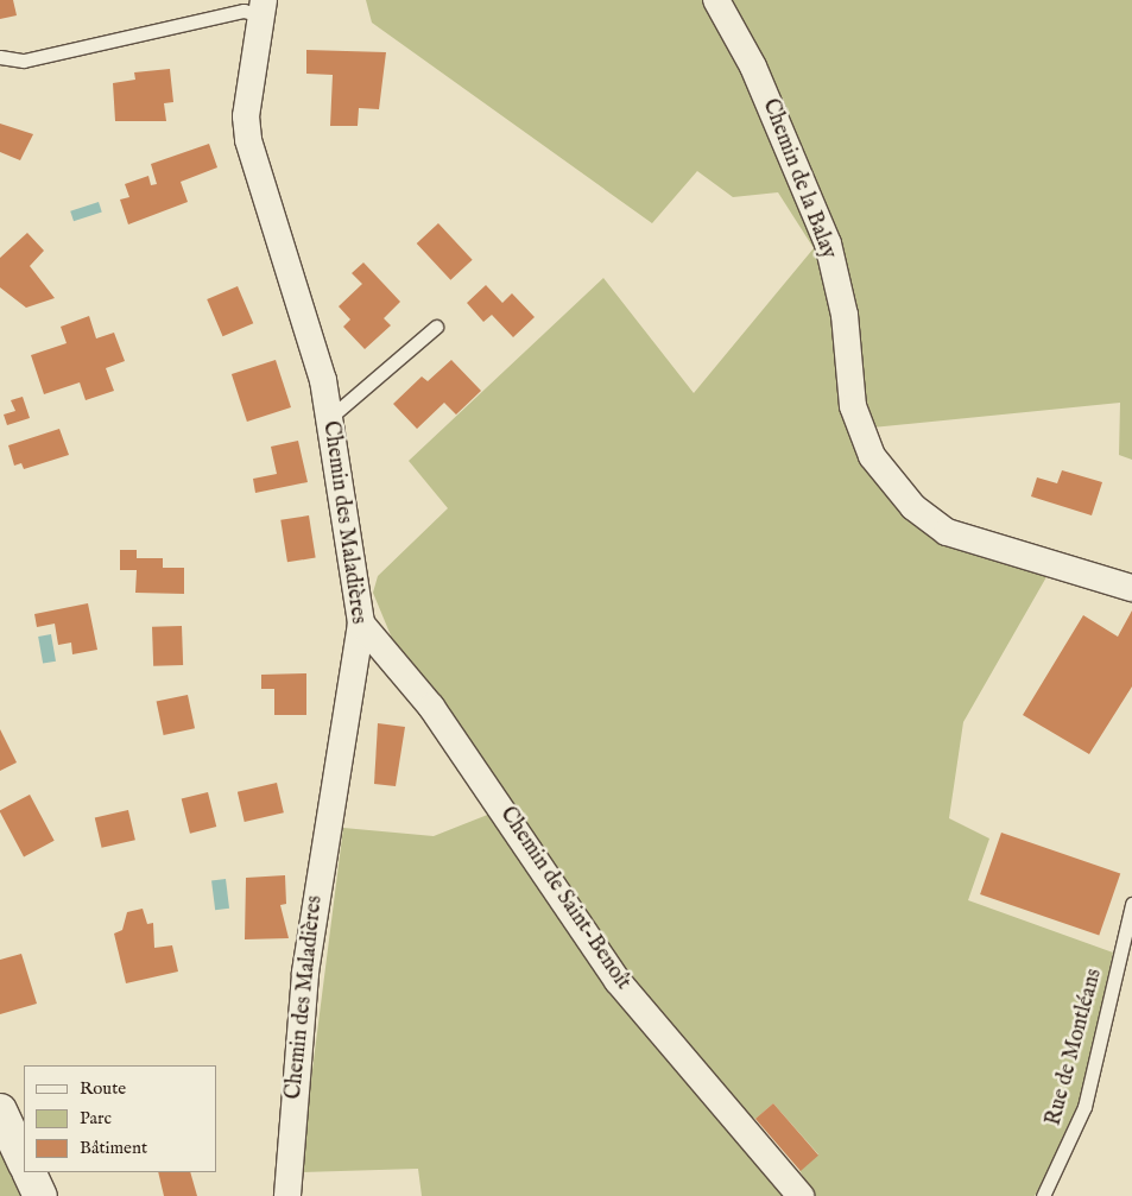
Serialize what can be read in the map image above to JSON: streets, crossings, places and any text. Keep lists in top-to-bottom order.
{
  "streets": {
    "street": ["Chemin de la Balay", "Chemin des Maladières", "Chemin de Saint-Benoît"],
    "lane": ["Rue de Montléans"]
  },
  "crossings": [
    ["Chemin des Maladières", "Chemin de Saint-Benoît"]
  ],
  "legend": ["Route", "Parc", "Bâtiment"]
}
